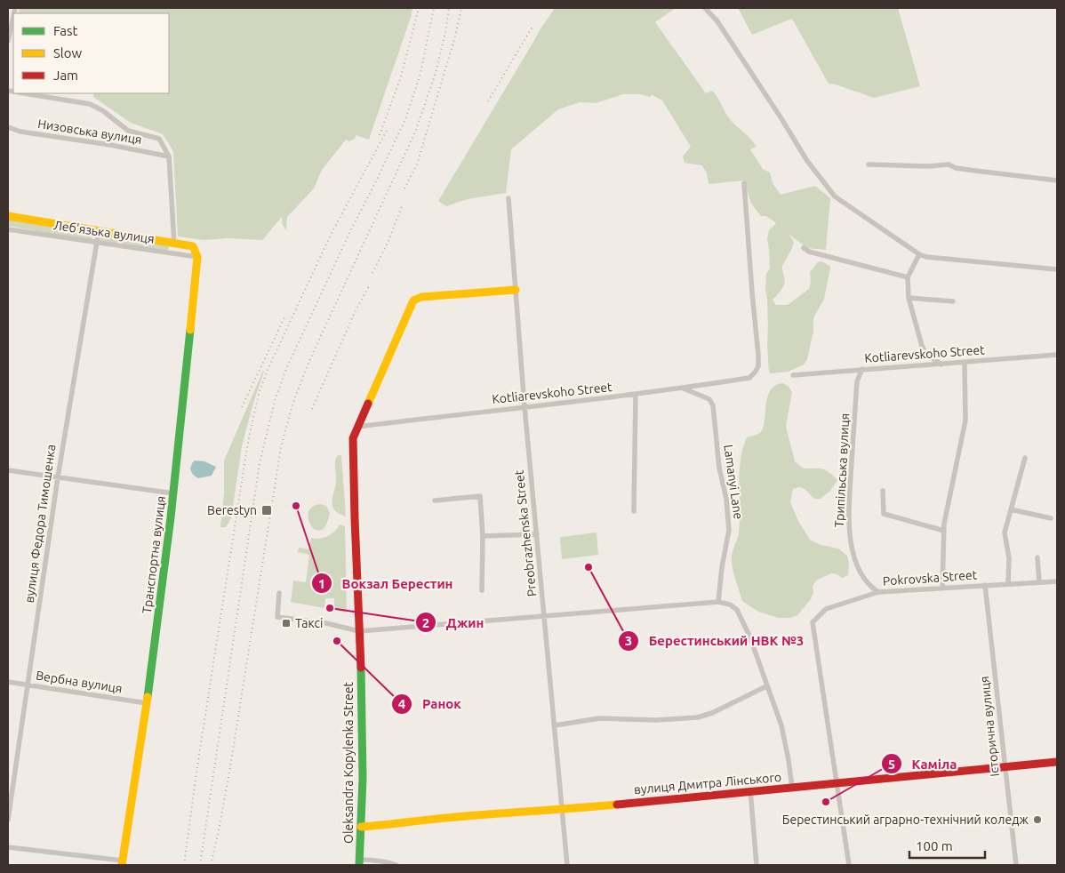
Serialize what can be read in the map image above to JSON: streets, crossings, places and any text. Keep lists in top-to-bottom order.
{
  "streets": {
    "street": [
      "Низовська вулиця",
      "Леб'язька вулиця",
      "Kotliarevskoho Street",
      "Трипільська вулиця",
      "Lamanyi Lane",
      "вулиця Федора Тимошенка",
      "Preobrazhenska Street",
      "Транспортна вулиця",
      "Pokrovska Street",
      "Вербна вулиця",
      "Історична вулиця",
      "Oleksandra Kopylenka Street",
      "вулиця Дмитра Лінського"
    ]
  },
  "crossings": [
    ["Леб'язька вулиця", "вулиця Федора Тимошенка"],
    ["Леб'язька вулиця", "Транспортна вулиця"],
    ["Kotliarevskoho Street", "Трипільська вулиця"],
    ["Kotliarevskoho Street", "Lamanyi Lane"],
    ["Kotliarevskoho Street", "Preobrazhenska Street"],
    ["Kotliarevskoho Street", "Oleksandra Kopylenka Street"],
    ["Трипільська вулиця", "Pokrovska Street"],
    ["вулиця Федора Тимошенка", "Вербна вулиця"],
    ["Preobrazhenska Street", "Oleksandra Kopylenka Street"],
    ["Preobrazhenska Street", "вулиця Дмитра Лінського"],
    ["Транспортна вулиця", "Вербна вулиця"],
    ["Pokrovska Street", "Історична вулиця"],
    ["Pokrovska Street", "вулиця Дмитра Лінського"],
    ["Історична вулиця", "вулиця Дмитра Лінського"],
    ["Oleksandra Kopylenka Street", "вулиця Дмитра Лінського"]
  ],
  "places": {
    "other": [
      "Вокзал Берестин",
      "Берестинський НВК №3",
      "Джин",
      "Ранок",
      "Каміла",
      "Берестинський аграрно-технічний коледж"
    ],
    "transit": ["Berestyn", "Таксі"]
  },
  "legend": ["Fast", "Slow", "Jam"],
  "scale_bar": "100 m"
}
